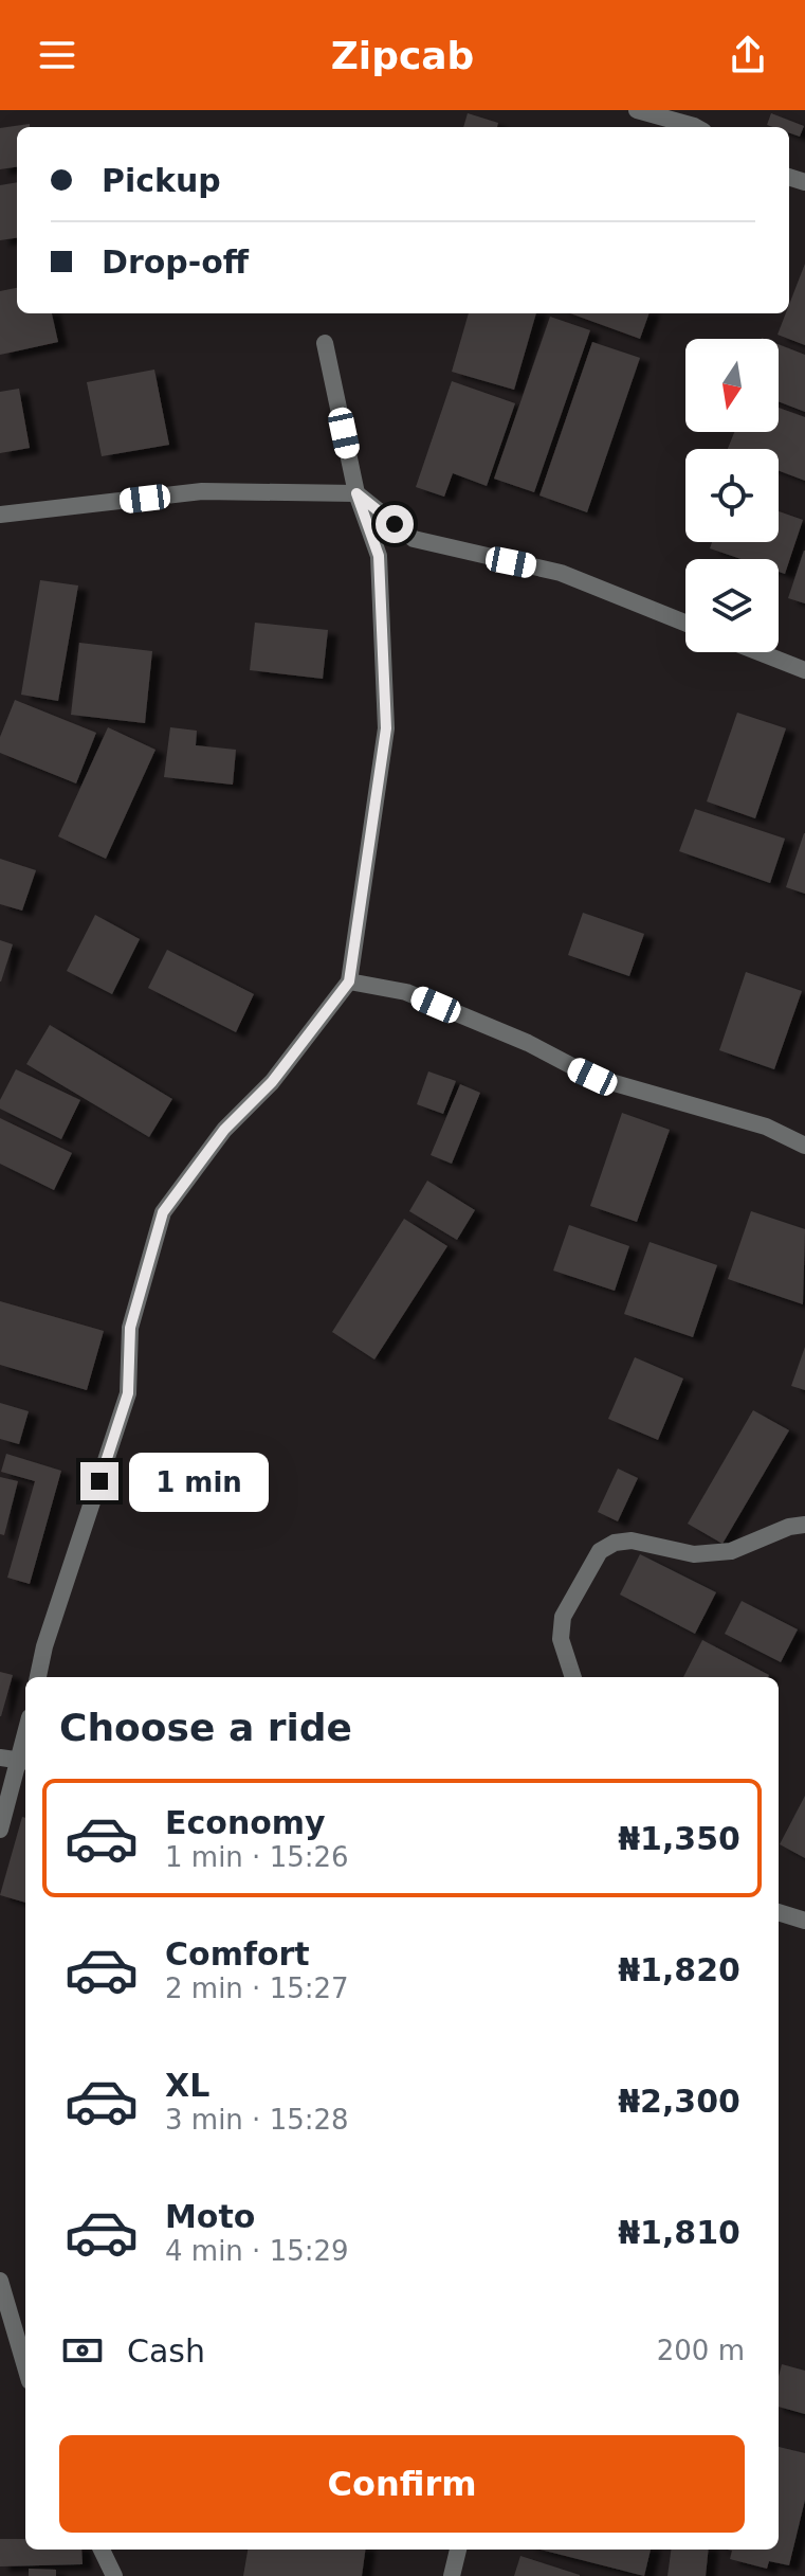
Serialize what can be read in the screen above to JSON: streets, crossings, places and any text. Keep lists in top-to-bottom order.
{
  "north": "bottom",
  "page": {
    "header": "Zipcab",
    "banner": ["Pickup", "Drop-off"],
    "bubble": "1 min",
    "heading": "Choose a ride",
    "list": [
      {
        "name": "Economy",
        "note": "1 min · 15:26",
        "value": "₦1,350"
      },
      {
        "name": "Comfort",
        "note": "2 min · 15:27",
        "value": "₦1,820"
      },
      {
        "name": "XL",
        "note": "3 min · 15:28",
        "value": "₦2,300"
      },
      {
        "name": "Moto",
        "note": "4 min · 15:29",
        "value": "₦1,810"
      }
    ],
    "pay": ["Cash", "200 m"],
    "buttons": "Confirm"
  }
}
